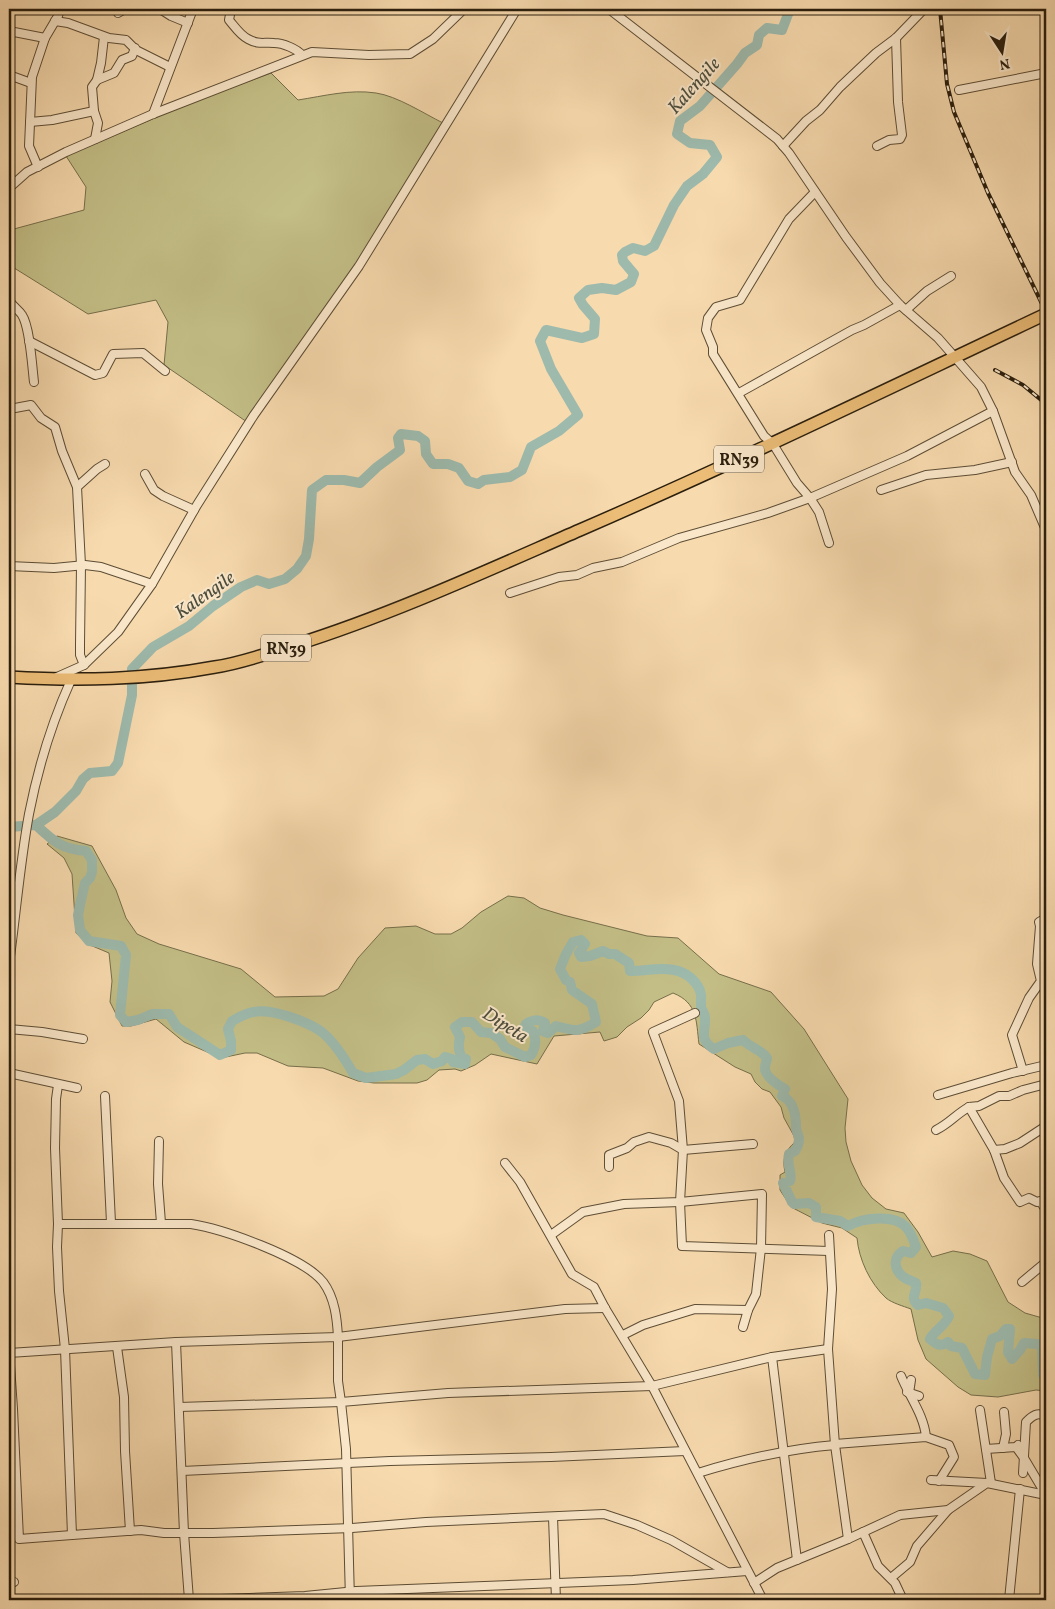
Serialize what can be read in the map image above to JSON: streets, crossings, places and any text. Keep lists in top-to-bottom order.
{
  "streets": {
    "highway": ["RN39"]
  },
  "water": ["Kalengile", "Dipeta"],
  "north": "bottom"
}
